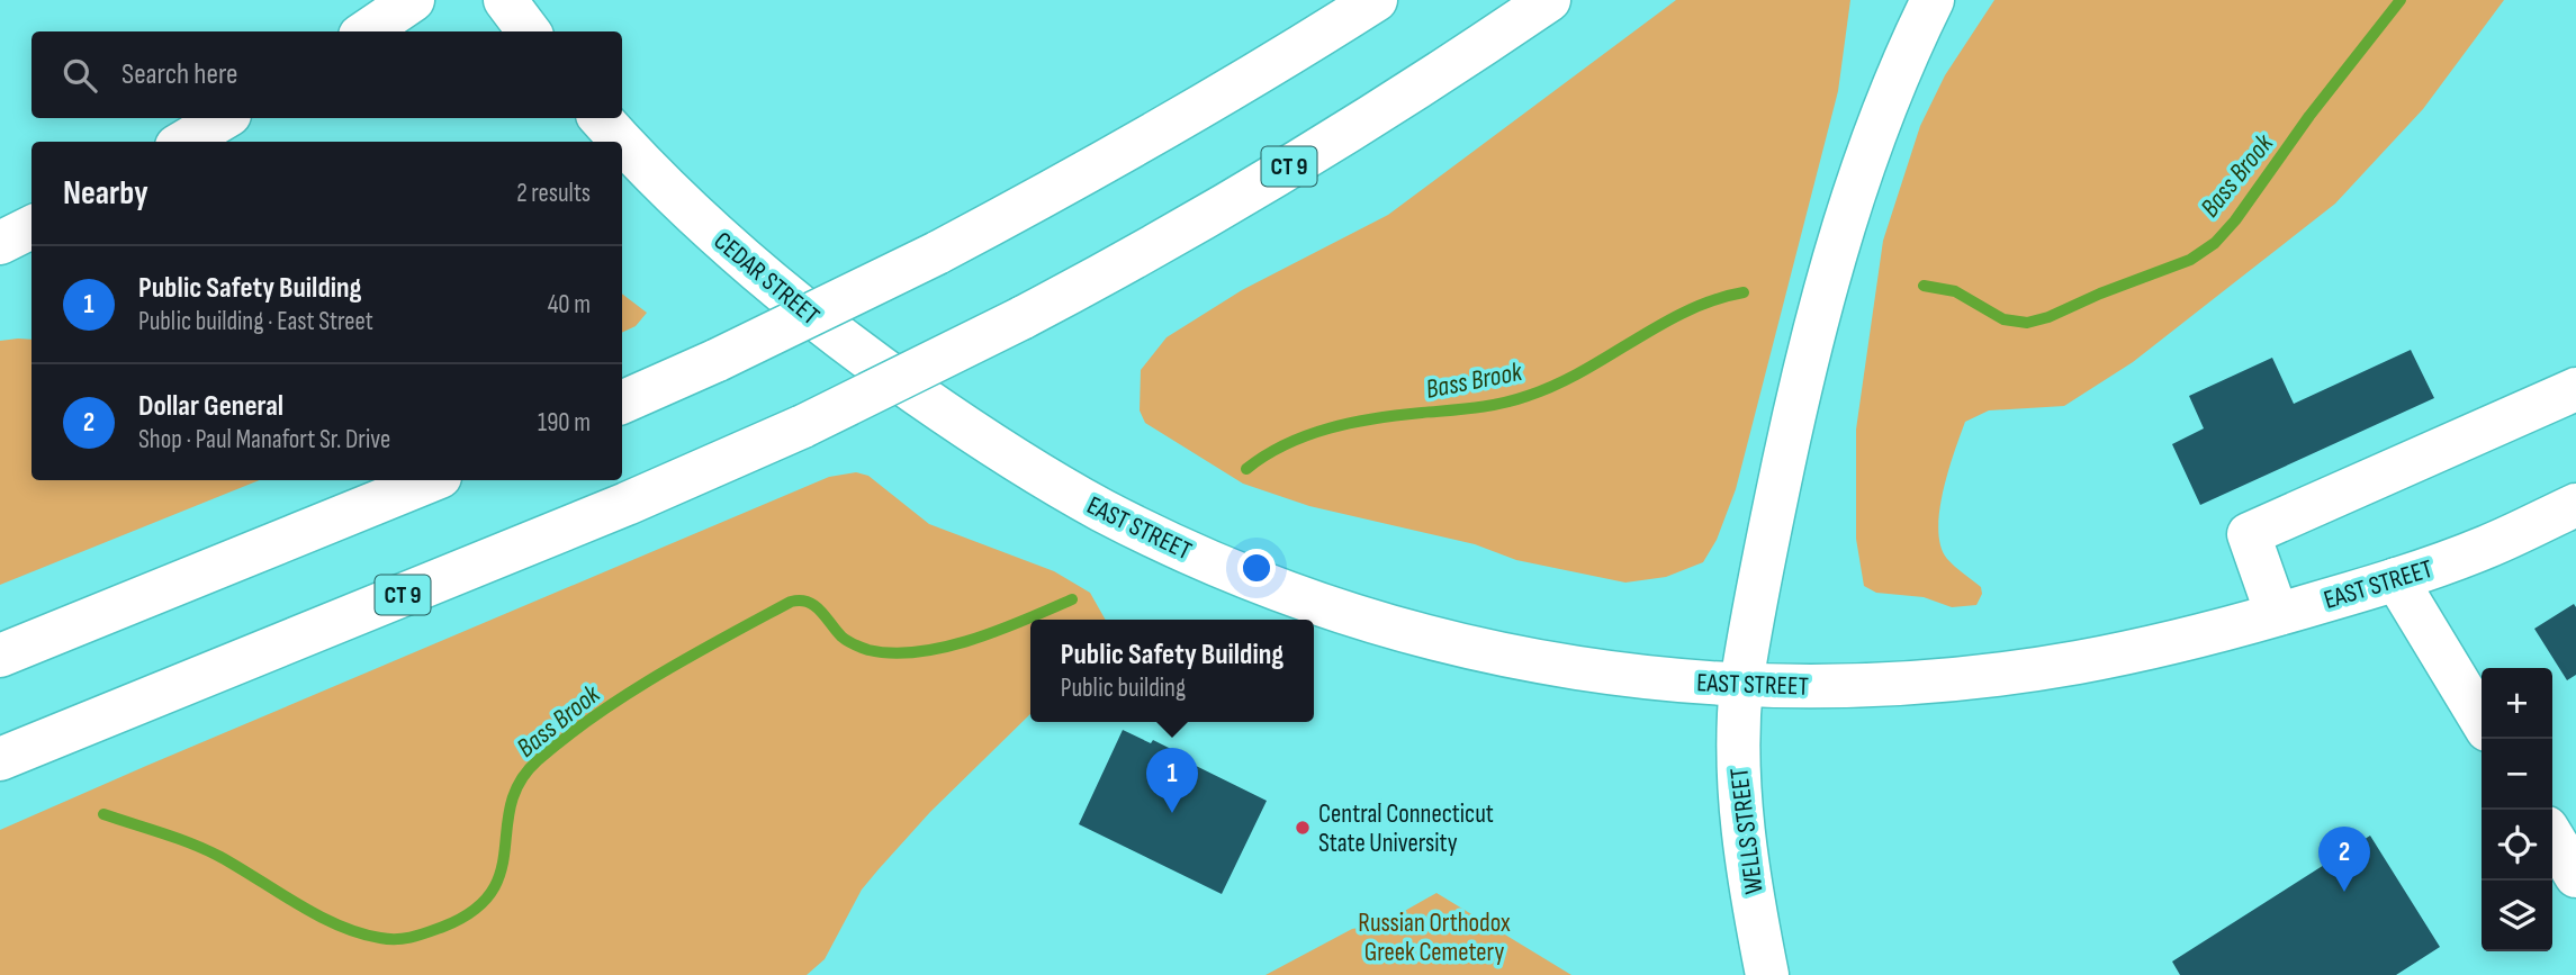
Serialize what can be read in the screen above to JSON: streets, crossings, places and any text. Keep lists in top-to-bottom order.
{
  "streets": {
    "main road": [
      "CT 9",
      "CEDAR STREET",
      "EAST STREET",
      "WELLS STREET"
    ]
  },
  "crossings": [
    ["CEDAR STREET", "EAST STREET"],
    ["EAST STREET", "WELLS STREET"]
  ],
  "water": ["Bass Brook"],
  "parks": ["Russian Orthodox Greek Cemetery"],
  "places": ["Central Connecticut State University"],
  "page": {
    "search": "Search here",
    "heading": ["Nearby", "2 results"],
    "list": [
      {
        "mark": "1",
        "name": "Public Safety Building",
        "note": "Public building · East Street",
        "value": "40 m"
      },
      {
        "mark": "2",
        "name": "Dollar General",
        "note": "Shop · Paul Manafort Sr. Drive",
        "value": "190 m"
      }
    ],
    "popup": ["Public Safety Building", "Public building"],
    "map_buttons": ["+", "−"],
    "pins": ["1", "2"]
  }
}
